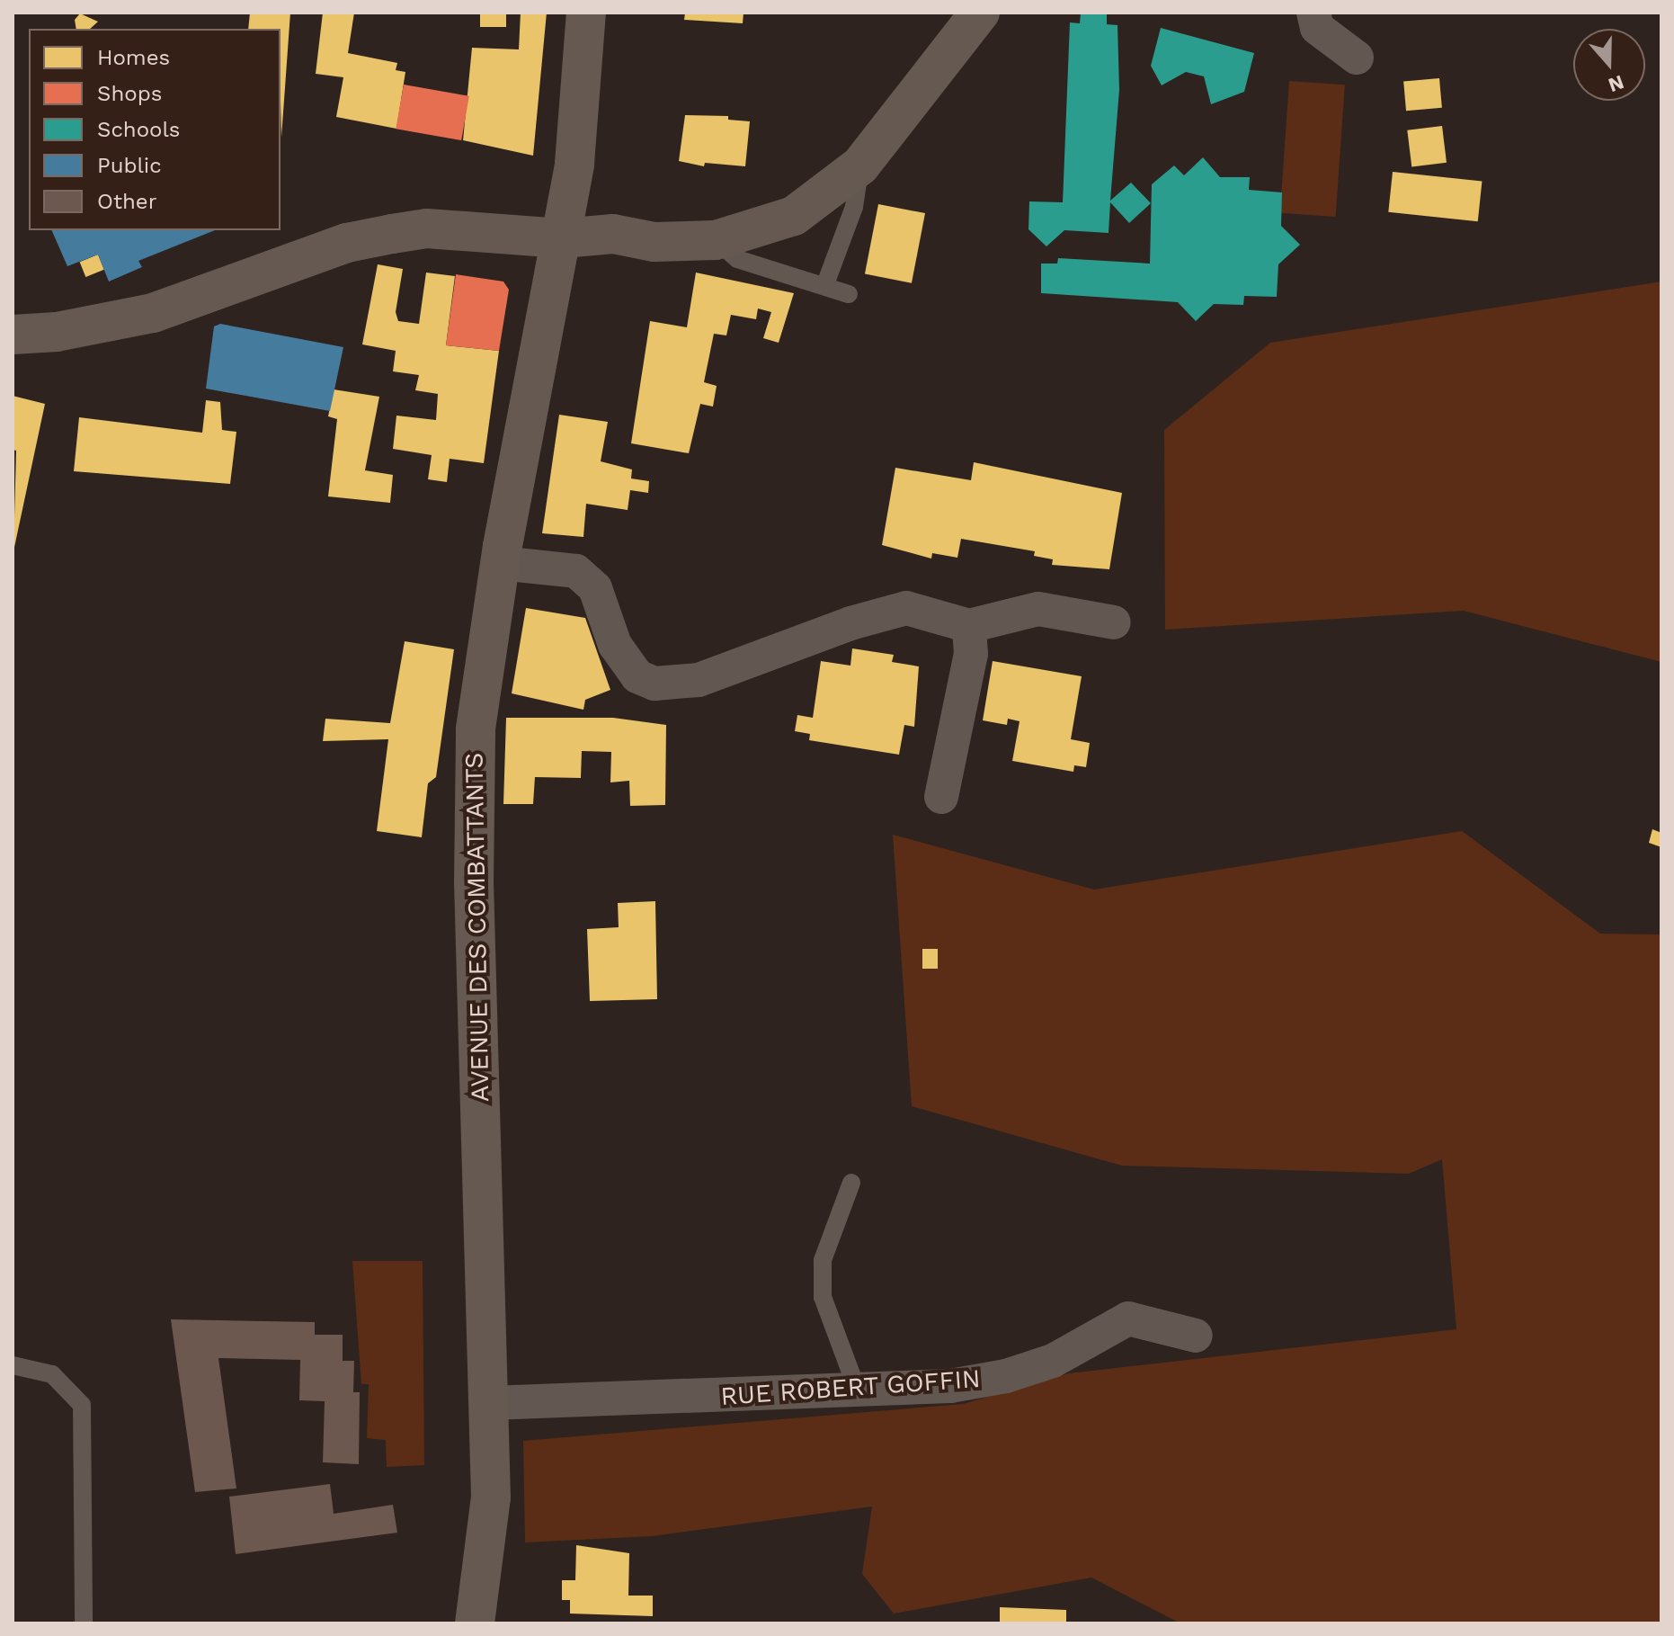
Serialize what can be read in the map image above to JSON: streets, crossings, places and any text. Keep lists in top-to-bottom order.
{
  "streets": {
    "main road": ["AVENUE DES COMBATTANTS"],
    "street": ["RUE ROBERT GOFFIN"]
  },
  "crossings": [
    ["AVENUE DES COMBATTANTS", "RUE ROBERT GOFFIN"]
  ],
  "legend": [
    "Homes",
    "Shops",
    "Schools",
    "Public",
    "Other"
  ],
  "north": "bottom"
}
